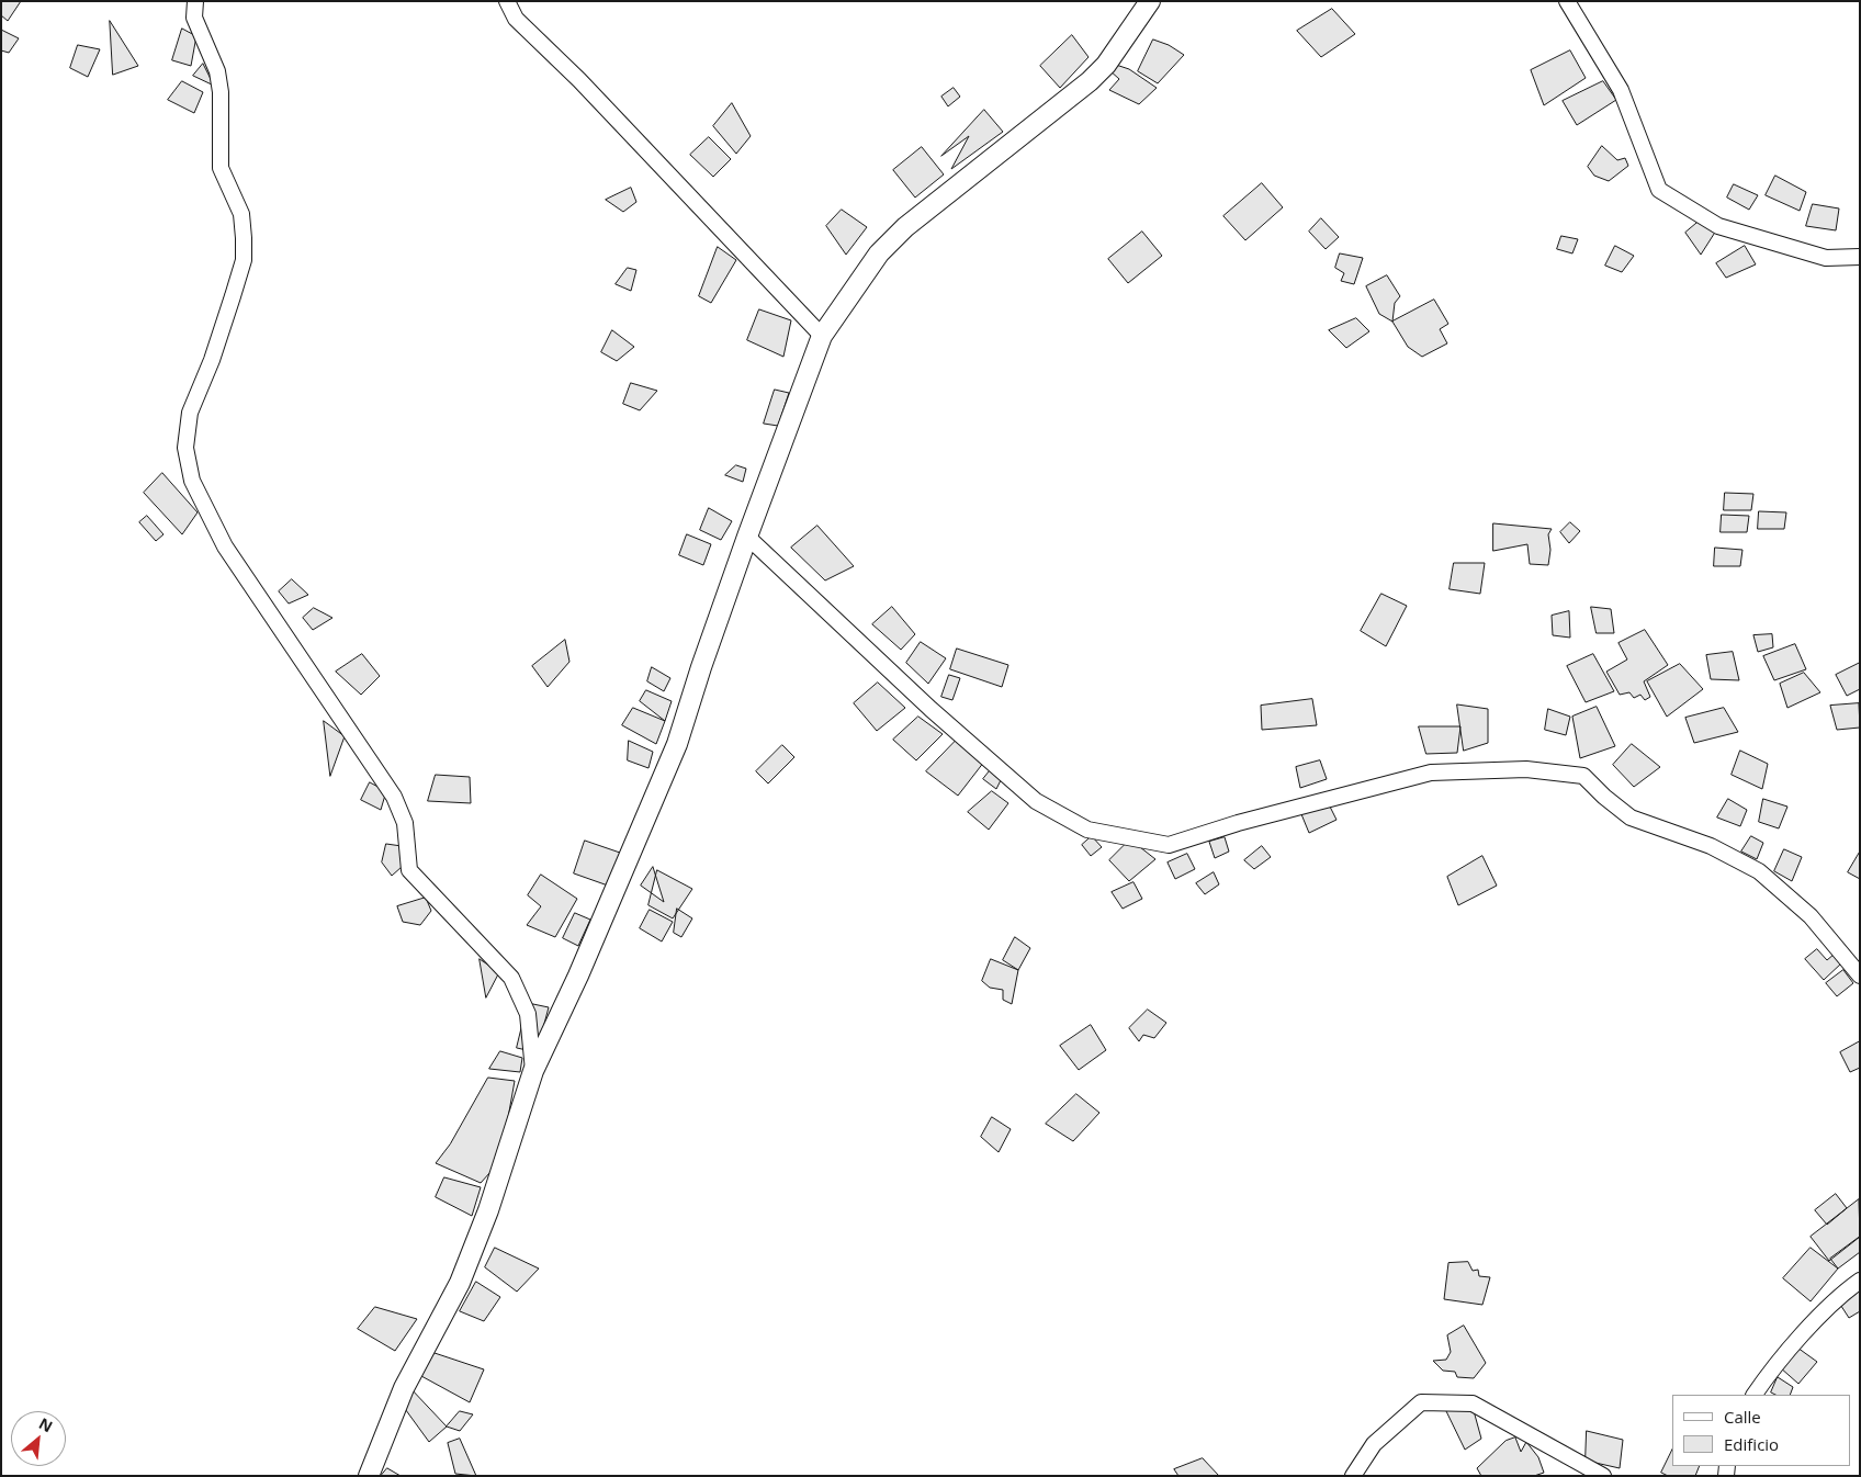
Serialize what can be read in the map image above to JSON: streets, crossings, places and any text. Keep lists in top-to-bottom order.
{
  "legend": ["Calle", "Edificio"],
  "north": "top right"
}
